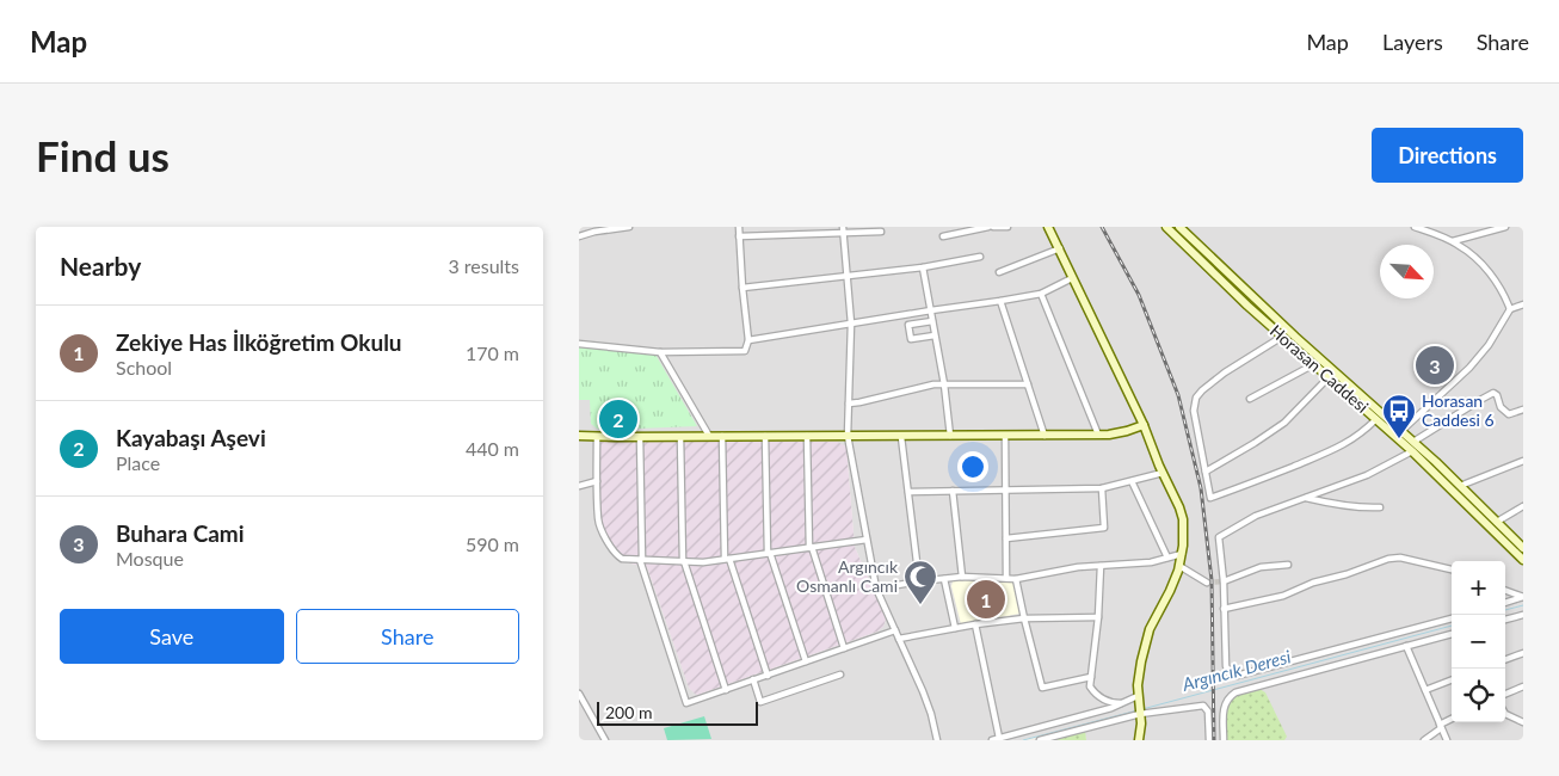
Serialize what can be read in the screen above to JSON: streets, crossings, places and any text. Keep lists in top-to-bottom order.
{
  "streets": {
    "street": ["Horasan Caddesi"]
  },
  "water": ["Argıncık Deresi"],
  "places": {
    "bus stop": ["Horasan Caddesi 6"],
    "mosque": ["Argıncık Osmanlı Cami"]
  },
  "scale_bar": "200 m",
  "north": "bottom right",
  "page": {
    "header": "Map",
    "nav": ["Map", "Layers", "Share"],
    "buttons": [
      "Directions",
      ["Save", "Share"]
    ],
    "title": "Find us",
    "heading": ["Nearby", "3 results"],
    "list": [
      {
        "mark": "1",
        "name": "Zekiye Has İlköğretim Okulu",
        "note": "School",
        "value": "170 m"
      },
      {
        "mark": "2",
        "name": "Kayabaşı Aşevi",
        "note": "Place",
        "value": "440 m"
      },
      {
        "mark": "3",
        "name": "Buhara Cami",
        "note": "Mosque",
        "value": "590 m"
      }
    ],
    "pins": ["3", "2", "1"],
    "map_buttons": ["+", "−"],
    "scale": "200 m"
  }
}
